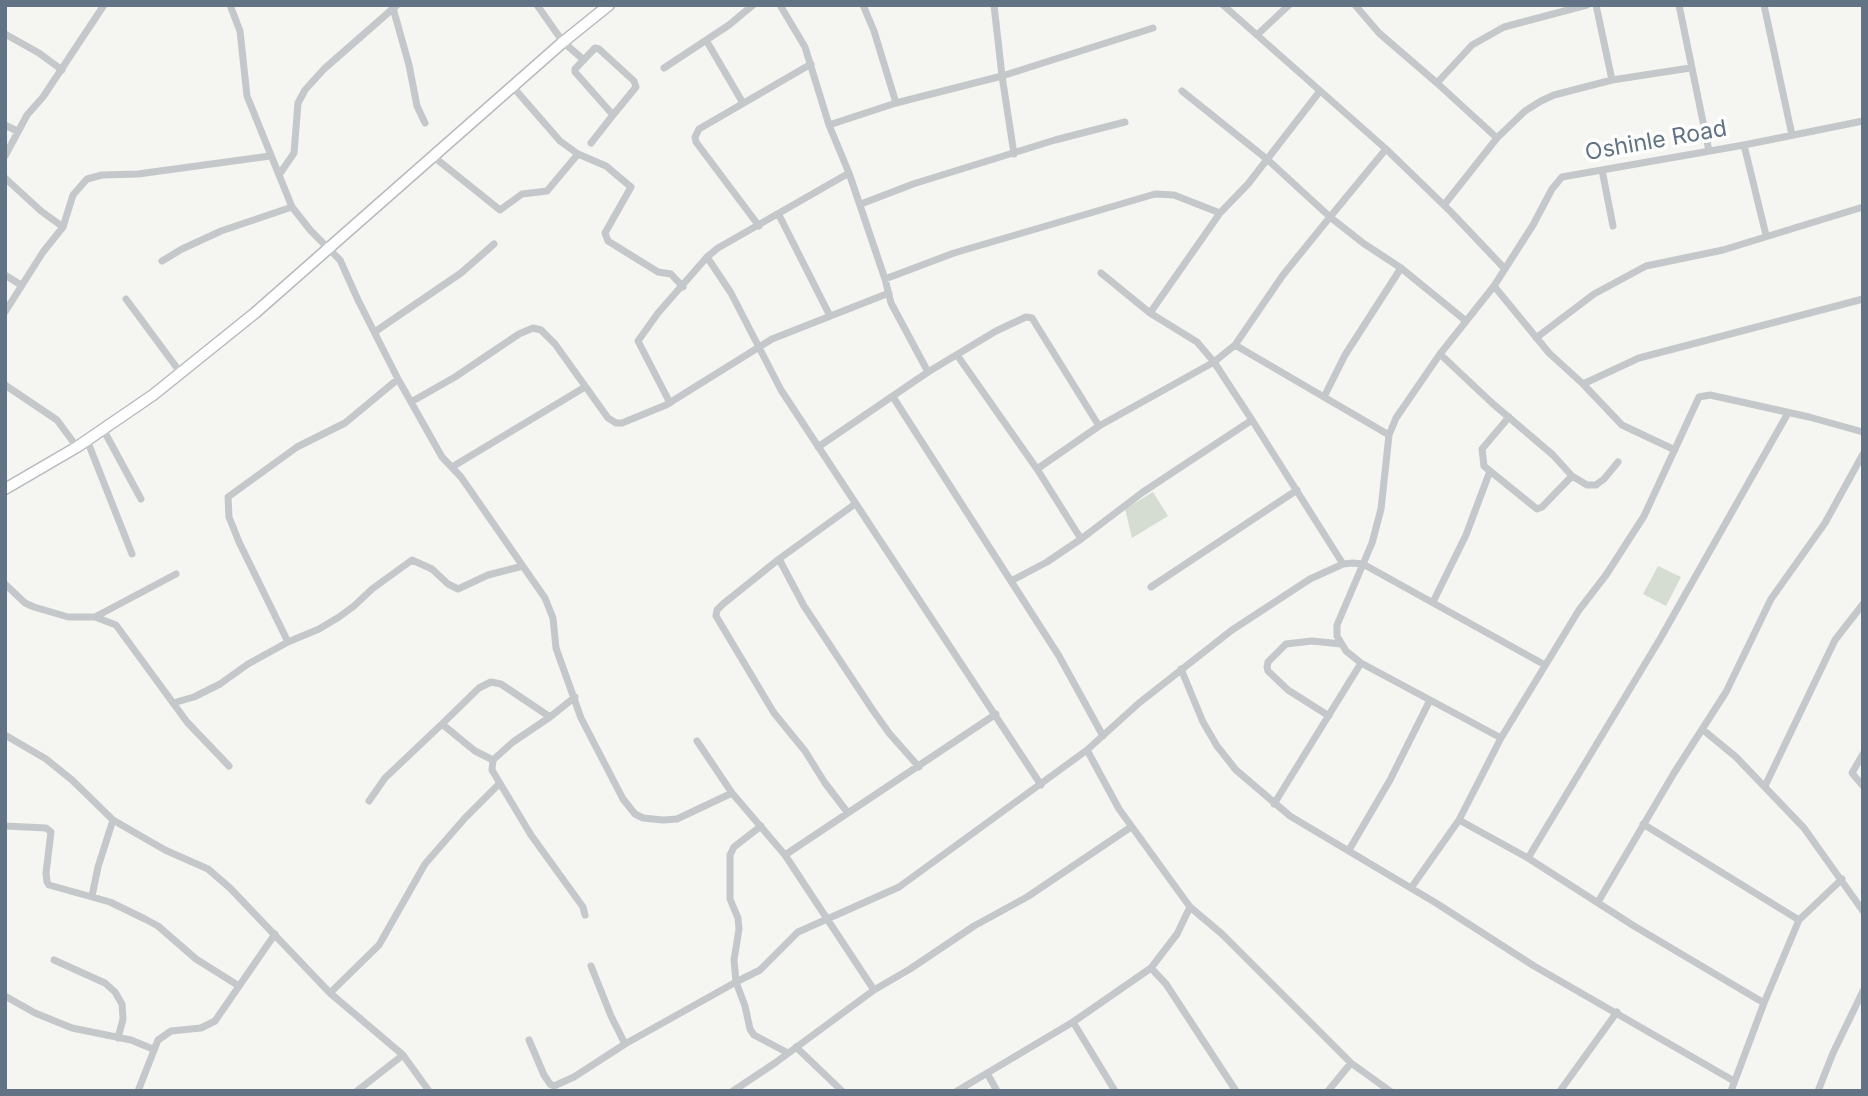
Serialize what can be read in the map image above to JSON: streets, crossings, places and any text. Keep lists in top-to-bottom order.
{
  "streets": {
    "street": ["Oshinle Road"]
  }
}
